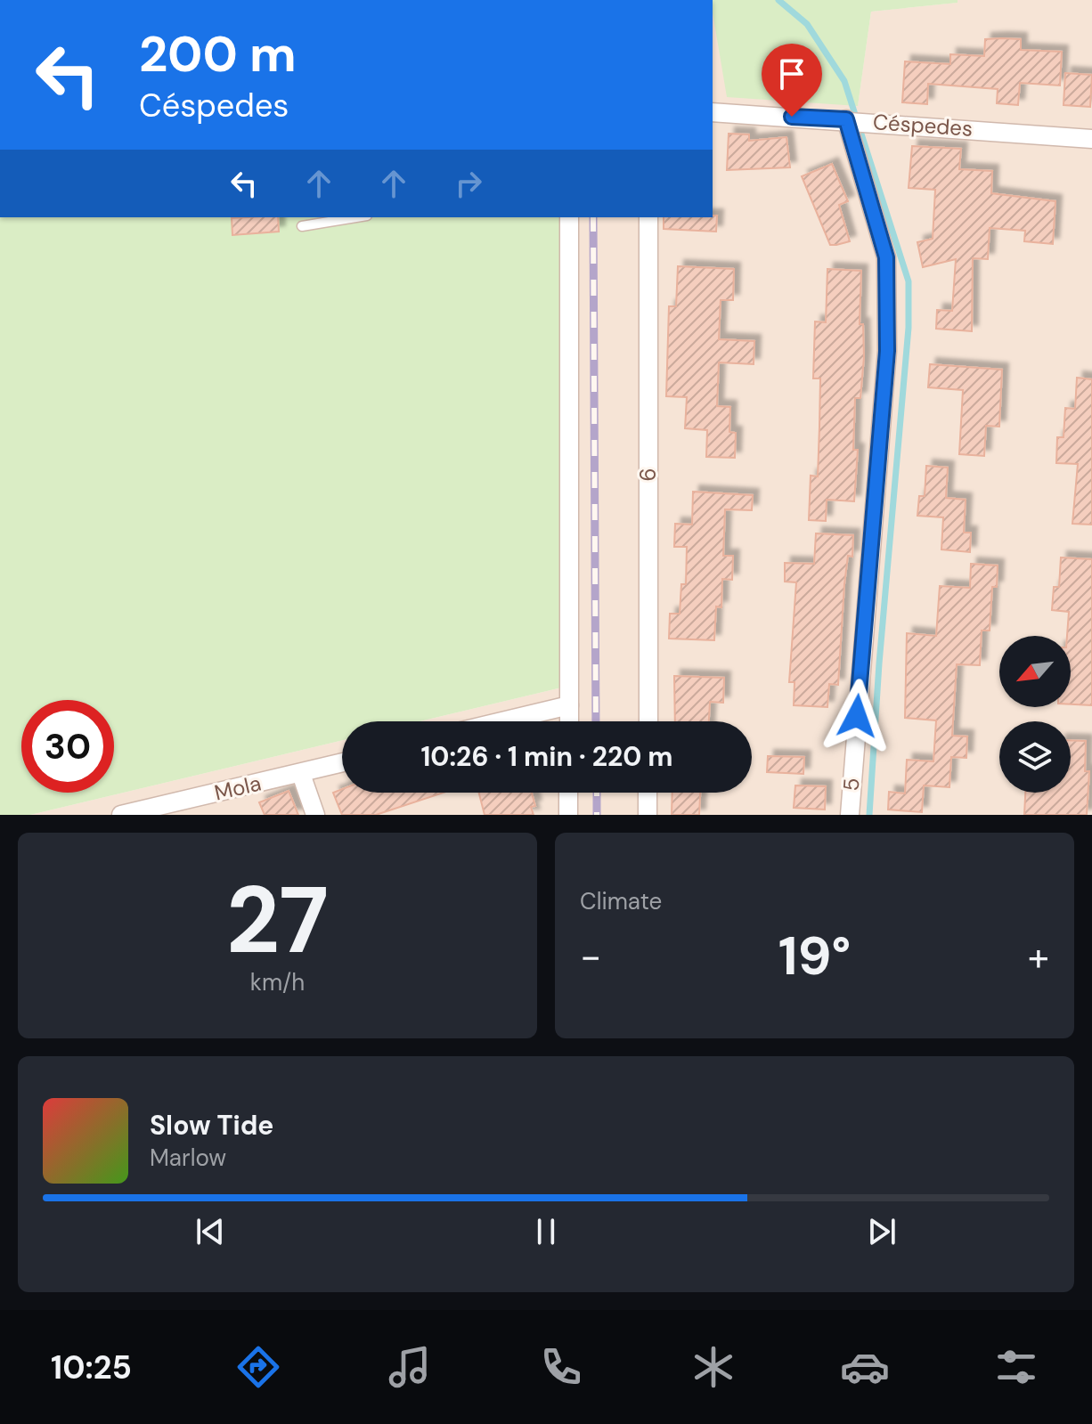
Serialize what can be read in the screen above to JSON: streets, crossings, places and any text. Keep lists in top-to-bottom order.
{
  "streets": {
    "street": [
      "Céspedes",
      "6",
      "5",
      "Mola"
    ]
  },
  "crossings": [
    ["Céspedes", "5"]
  ],
  "north": "bottom left",
  "page": {
    "turn": ["200 m", "Céspedes"],
    "limit": "30",
    "trip": "10:26 · 1 min · 220 m",
    "tile": [
      ["27", "km/h"],
      "Climate"
    ],
    "heat": ["−", "19°", "+"],
    "song": ["Slow Tide", "Marlow"],
    "tabs": "10:25"
  }
}
